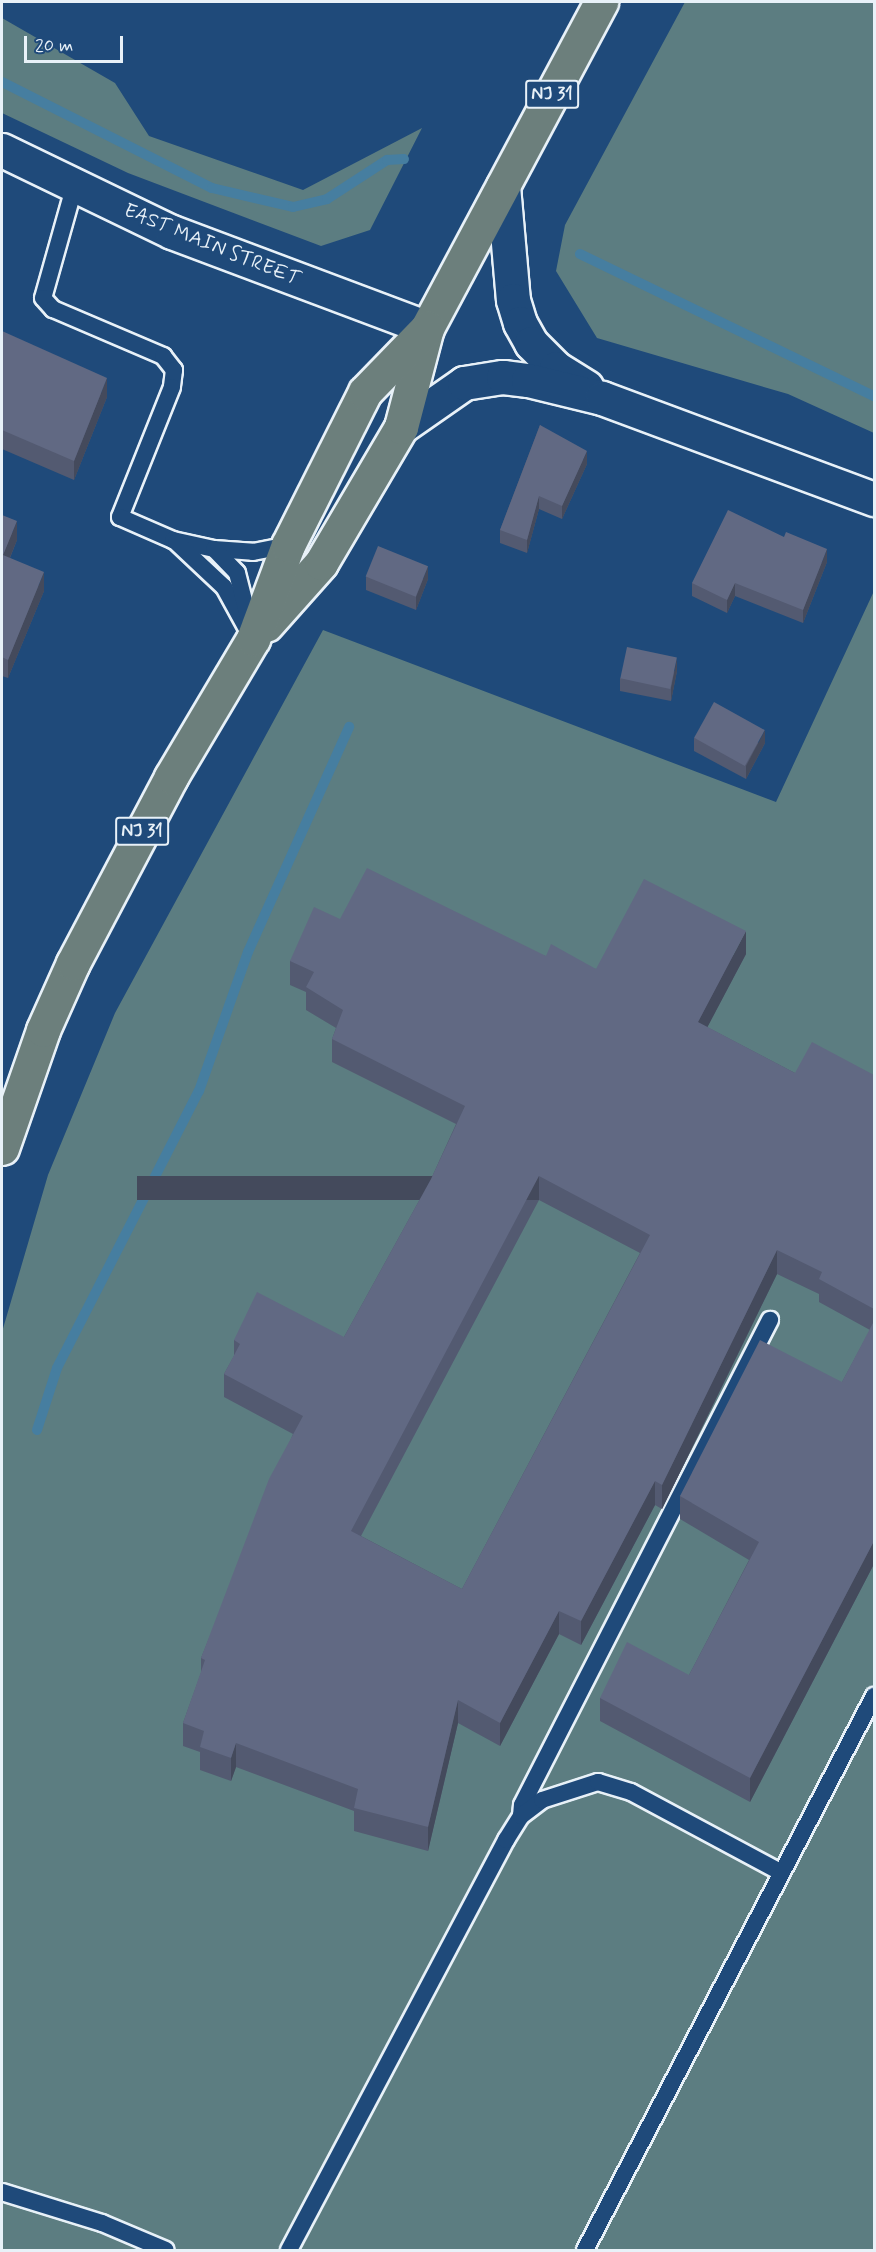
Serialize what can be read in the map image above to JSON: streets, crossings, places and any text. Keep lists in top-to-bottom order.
{
  "streets": {
    "highway": ["NJ 31"],
    "street": ["EAST MAIN STREET"]
  },
  "crossings": [
    ["NJ 31", "EAST MAIN STREET"]
  ],
  "scale_bar": "20 m"
}
